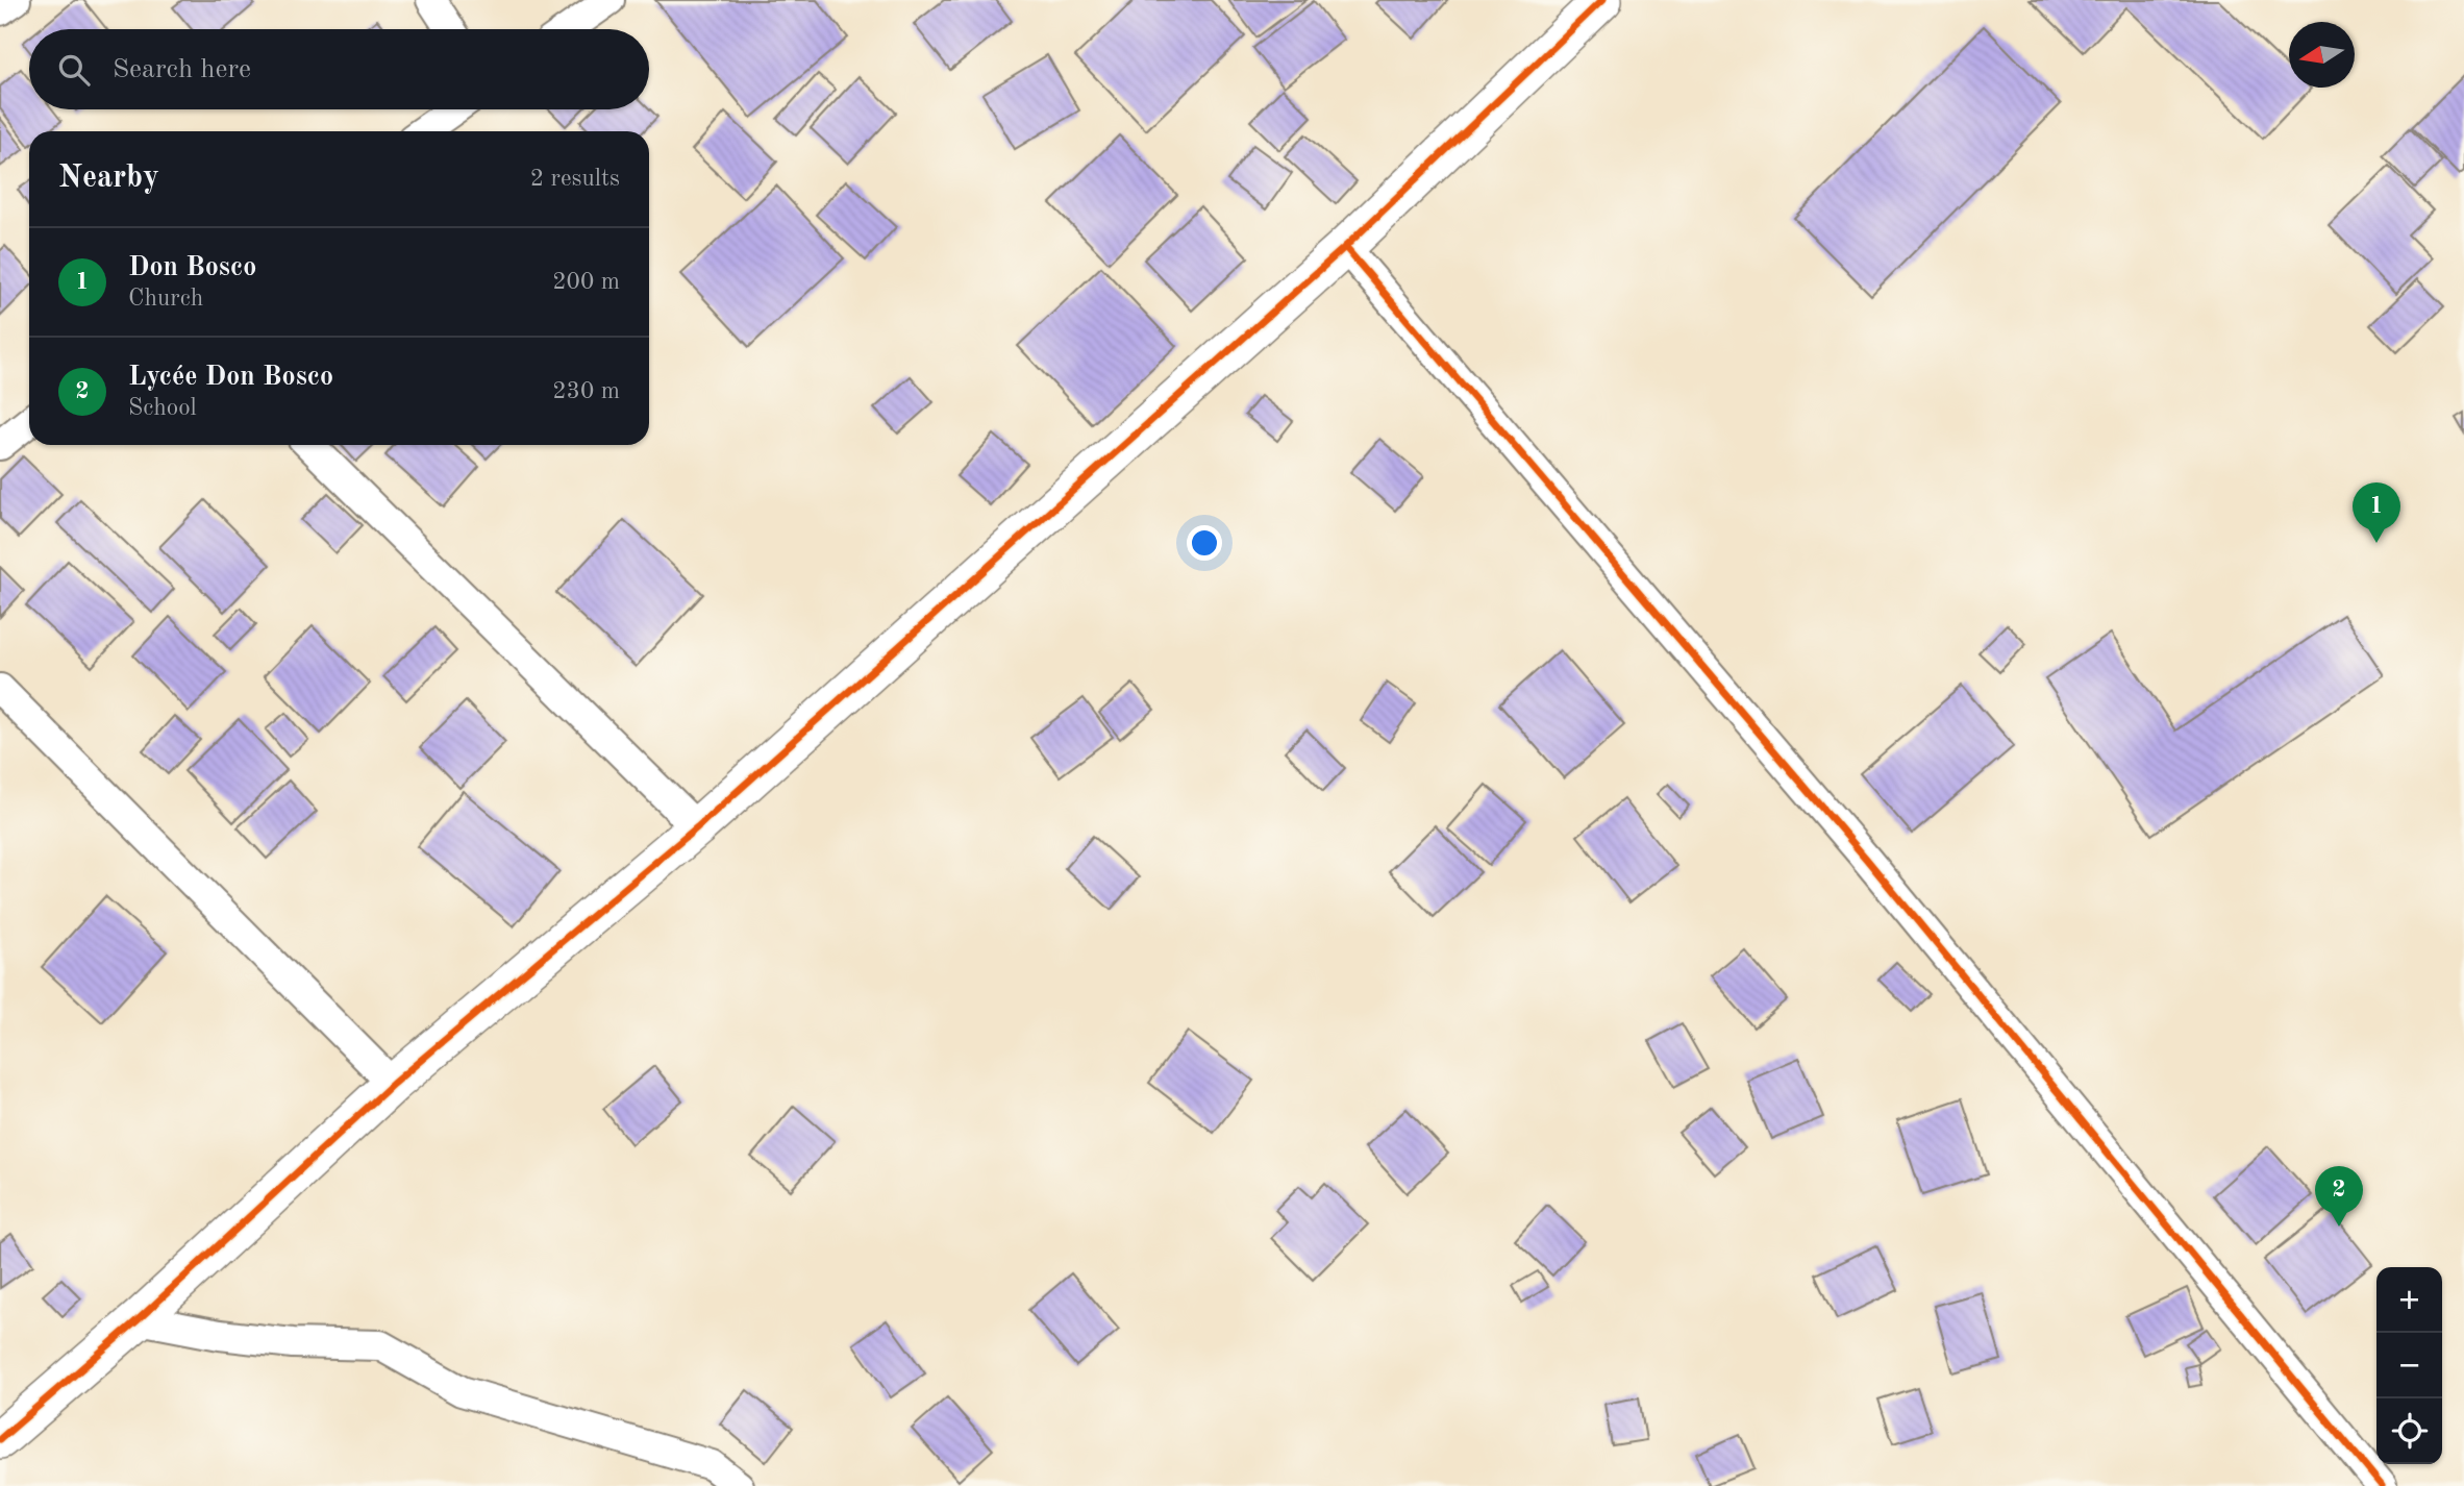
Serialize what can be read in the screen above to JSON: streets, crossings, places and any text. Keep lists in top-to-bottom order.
{
  "north": "left",
  "page": {
    "search": "Search here",
    "heading": ["Nearby", "2 results"],
    "list": [
      {
        "mark": "1",
        "name": "Don Bosco",
        "note": "Church",
        "value": "200 m"
      },
      {
        "mark": "2",
        "name": "Lycée Don Bosco",
        "note": "School",
        "value": "230 m"
      }
    ],
    "pins": ["1", "2"],
    "map_buttons": ["+", "−"]
  }
}
